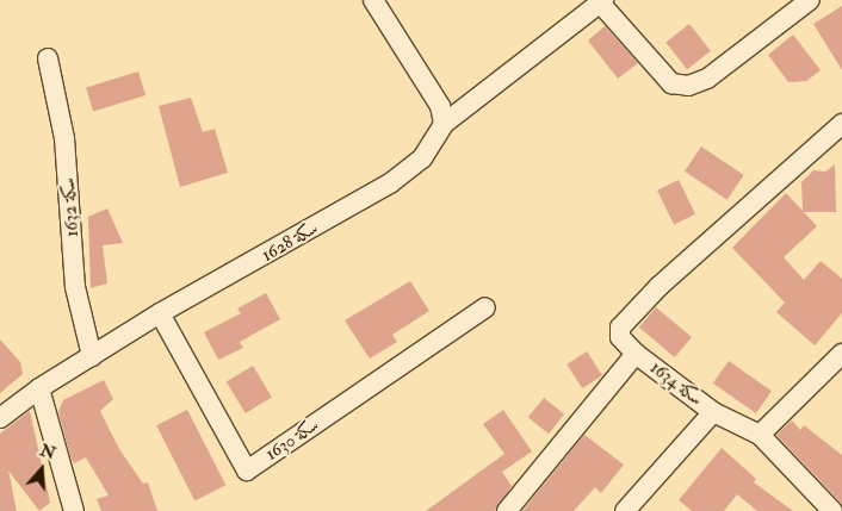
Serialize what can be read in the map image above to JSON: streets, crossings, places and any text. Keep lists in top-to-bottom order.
{
  "streets": {
    "street": [
      "سكة 1632",
      "سكة 1628",
      "سكة 1634",
      "سكة 1630"
    ]
  },
  "crossings": [
    ["سكة 1632", "سكة 1628"],
    ["سكة 1628", "سكة 1630"]
  ],
  "north": "top"
}
